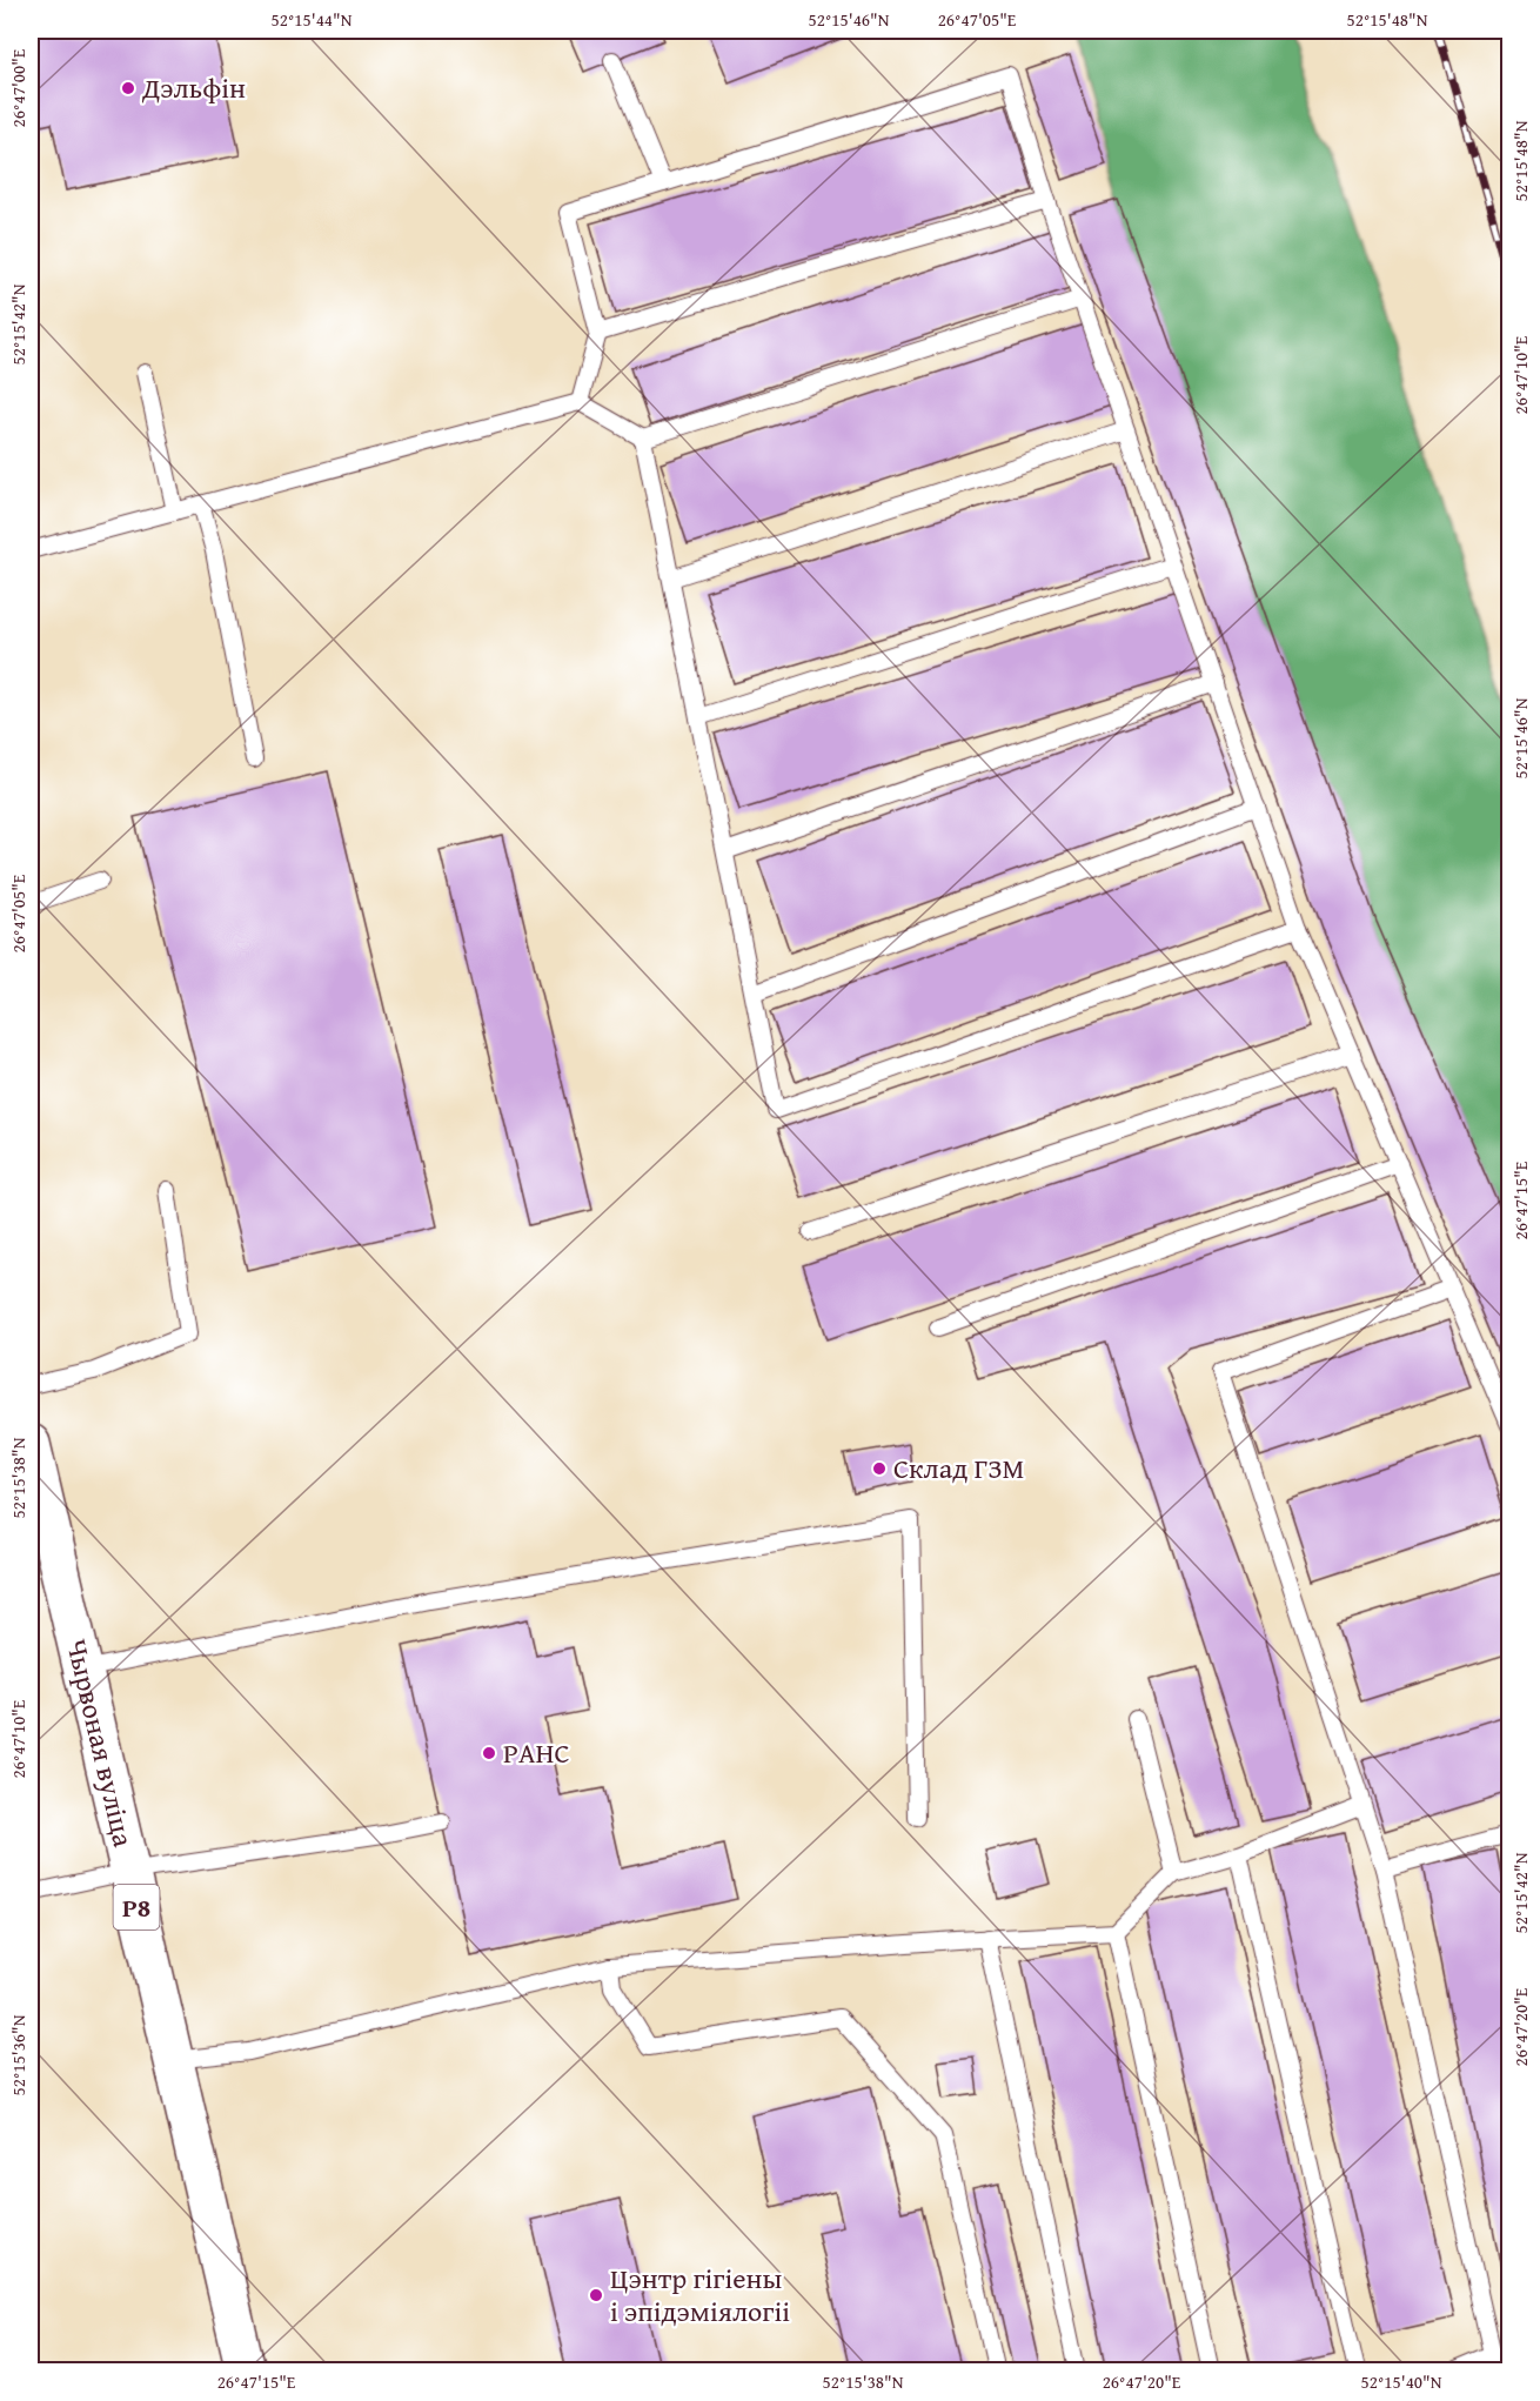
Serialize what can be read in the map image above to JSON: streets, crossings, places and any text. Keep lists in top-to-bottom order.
{
  "streets": {
    "main road": ["Чырвоная вуліца", "Р8"]
  },
  "places": [
    "Дэльфін",
    "Склад ГЗМ",
    "РАНС",
    "Цэнтр гігіены і эпідэміялогіі"
  ],
  "coordinates": [
    "52°15'44\"N",
    "52°15'46\"N",
    "26°47'05\"E",
    "52°15'48\"N",
    "26°47'00\"E",
    "52°15'42\"N",
    "26°47'10\"E",
    "26°47'15\"E",
    "52°15'38\"N",
    "26°47'20\"E",
    "52°15'36\"N",
    "52°15'40\"N"
  ]
}
